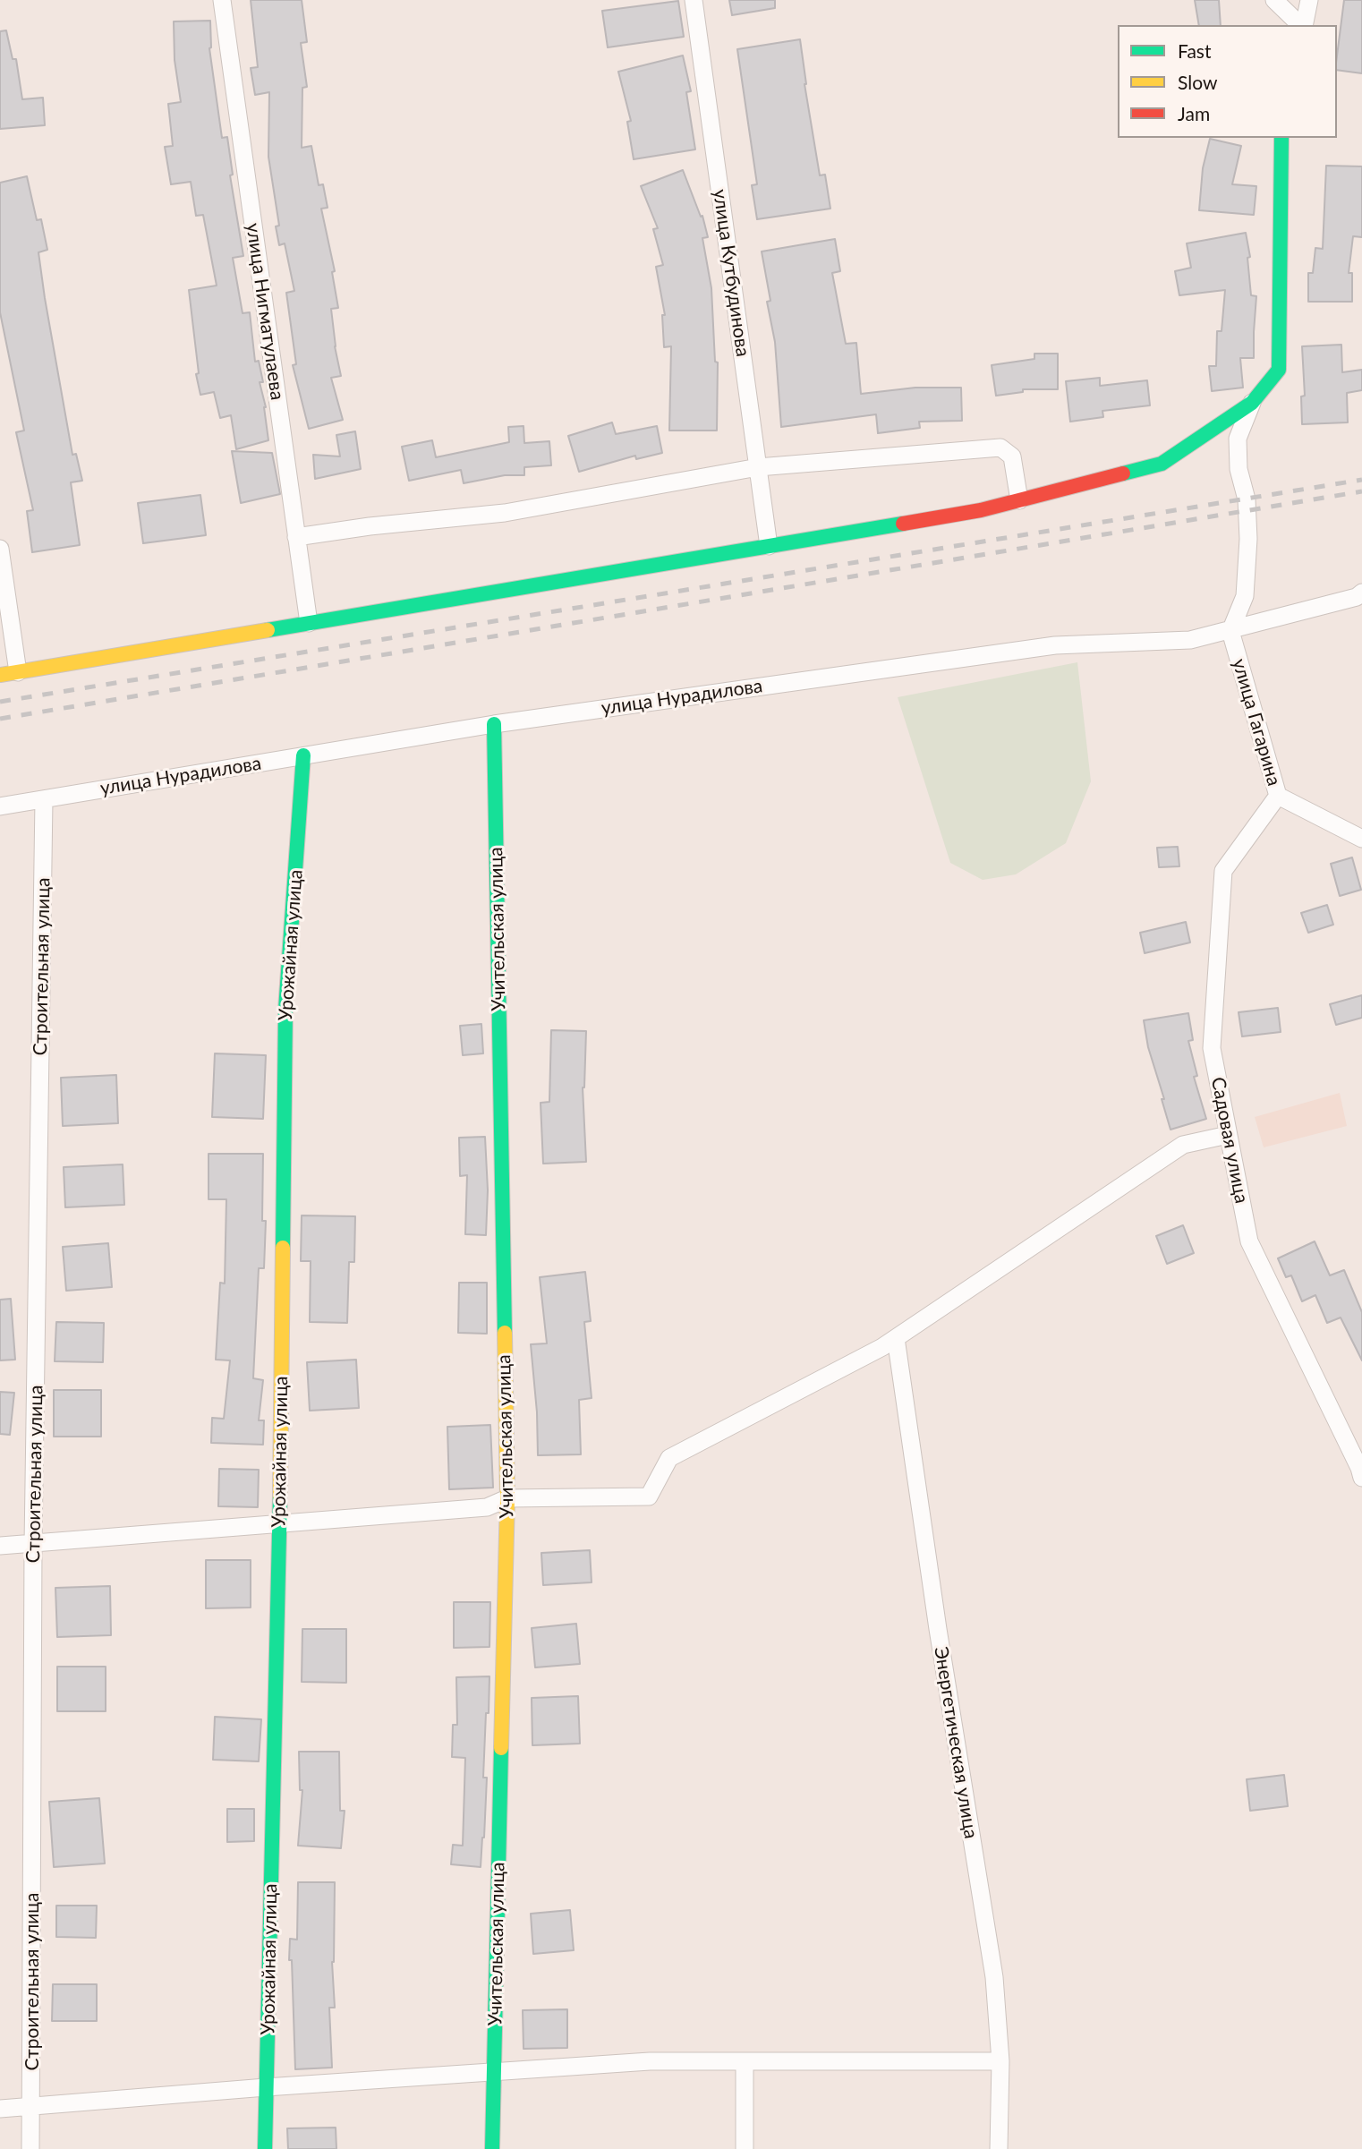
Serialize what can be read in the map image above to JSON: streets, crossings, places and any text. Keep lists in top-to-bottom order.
{
  "streets": {
    "street": [
      "улица Кутбудинова",
      "улица Нигматулаева",
      "улица Нурадилова",
      "улица Гагарина",
      "Учительская улица",
      "Урожайная улица",
      "Строительная улица",
      "Садовая улица",
      "Энергетическая улица"
    ]
  },
  "crossings": [
    ["улица Нурадилова", "улица Гагарина"],
    ["улица Нурадилова", "Учительская улица"],
    ["улица Нурадилова", "Урожайная улица"],
    ["улица Нурадилова", "Строительная улица"],
    ["улица Гагарина", "Садовая улица"]
  ],
  "legend": ["Fast", "Slow", "Jam"]
}
